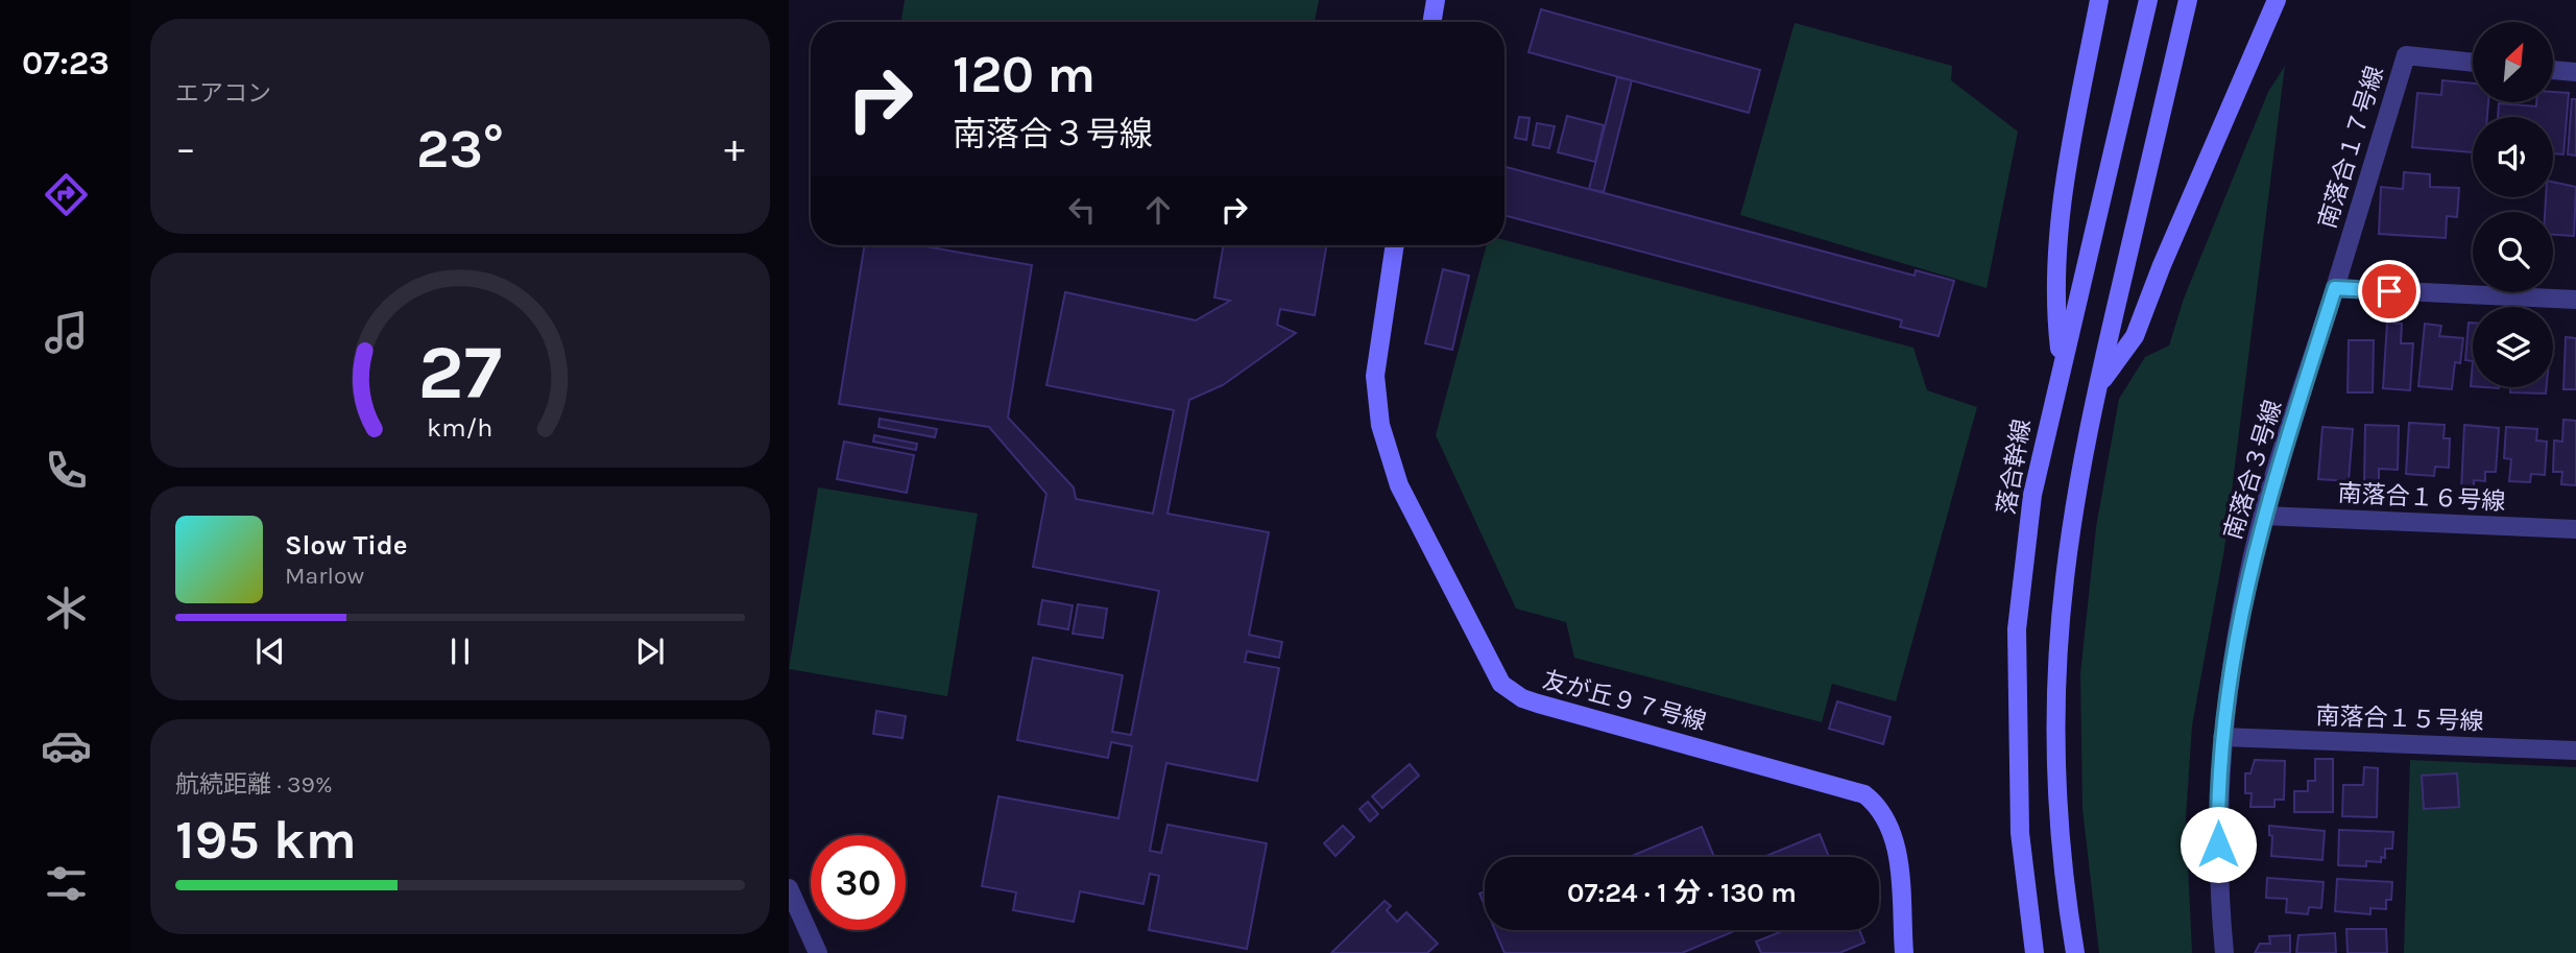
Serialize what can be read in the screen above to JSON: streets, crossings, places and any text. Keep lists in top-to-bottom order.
{
  "streets": {
    "street": [
      "南落合１７号線",
      "落合幹線",
      "南落合３号線",
      "南落合１６号線",
      "友が丘９７号線",
      "南落合１５号線"
    ]
  },
  "crossings": [
    ["南落合１７号線", "南落合３号線"],
    ["南落合３号線", "南落合１６号線"],
    ["南落合３号線", "南落合１５号線"]
  ],
  "north": "top right",
  "page": {
    "tabs": "07:23",
    "tile": [
      "エアコン",
      ["航続距離 · 39%", "195 km"]
    ],
    "turn": ["120 m", "南落合３号線"],
    "heat": ["−", "23°", "+"],
    "song": ["Slow Tide", "Marlow"],
    "limit": "30",
    "trip": "07:24 · 1 分 · 130 m",
    "gauge": ["27", "km/h"]
  }
}
